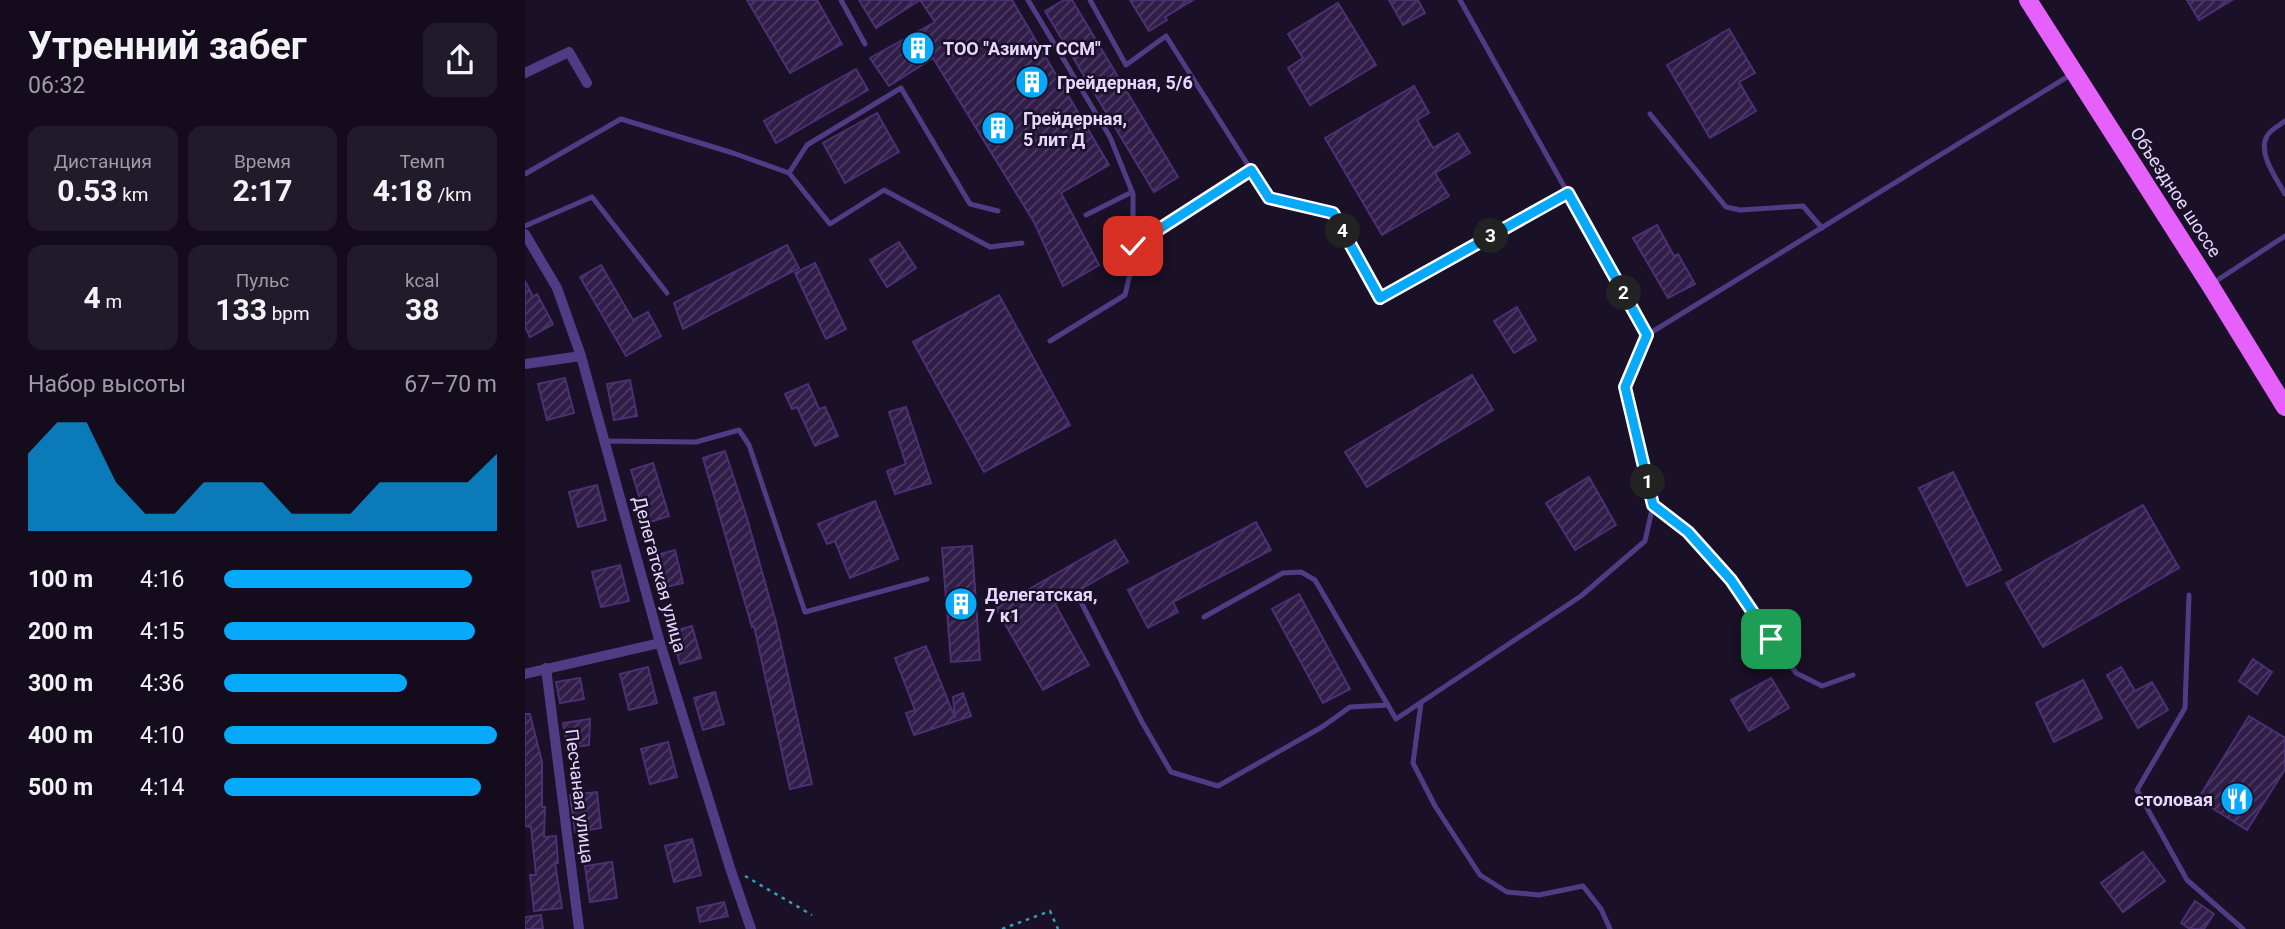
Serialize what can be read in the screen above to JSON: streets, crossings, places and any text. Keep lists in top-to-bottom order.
{
  "streets": {
    "main road": ["Объездное шоссе"],
    "street": ["Делегатская улица", "Песчаная улица"]
  },
  "places": {
    "building": [
      "ТОО \"Азимут ССМ\"",
      "Грейдерная, 5/6",
      "Грейдерная, 5 лит Д",
      "Делегатская, 7 к1"
    ],
    "restaurant": ["столовая"]
  },
  "page": {
    "heading": ["Утренний забег", "06:32"],
    "stats": [
      ["Дистанция", "0.53 km"],
      ["Время", "2:17"],
      ["Темп", "4:18 /km"],
      ["4 m"],
      ["Пульс", "133 bpm"],
      ["kcal", "38"]
    ],
    "pins": [
      "4",
      "3",
      "2",
      "1"
    ],
    "chart": ["Набор высоты", "67–70 m"],
    "list": [
      {
        "name": "100 m",
        "note": "4:16"
      },
      {
        "name": "200 m",
        "note": "4:15"
      },
      {
        "name": "300 m",
        "note": "4:36"
      },
      {
        "name": "400 m",
        "note": "4:10"
      },
      {
        "name": "500 m",
        "note": "4:14"
      }
    ]
  }
}
